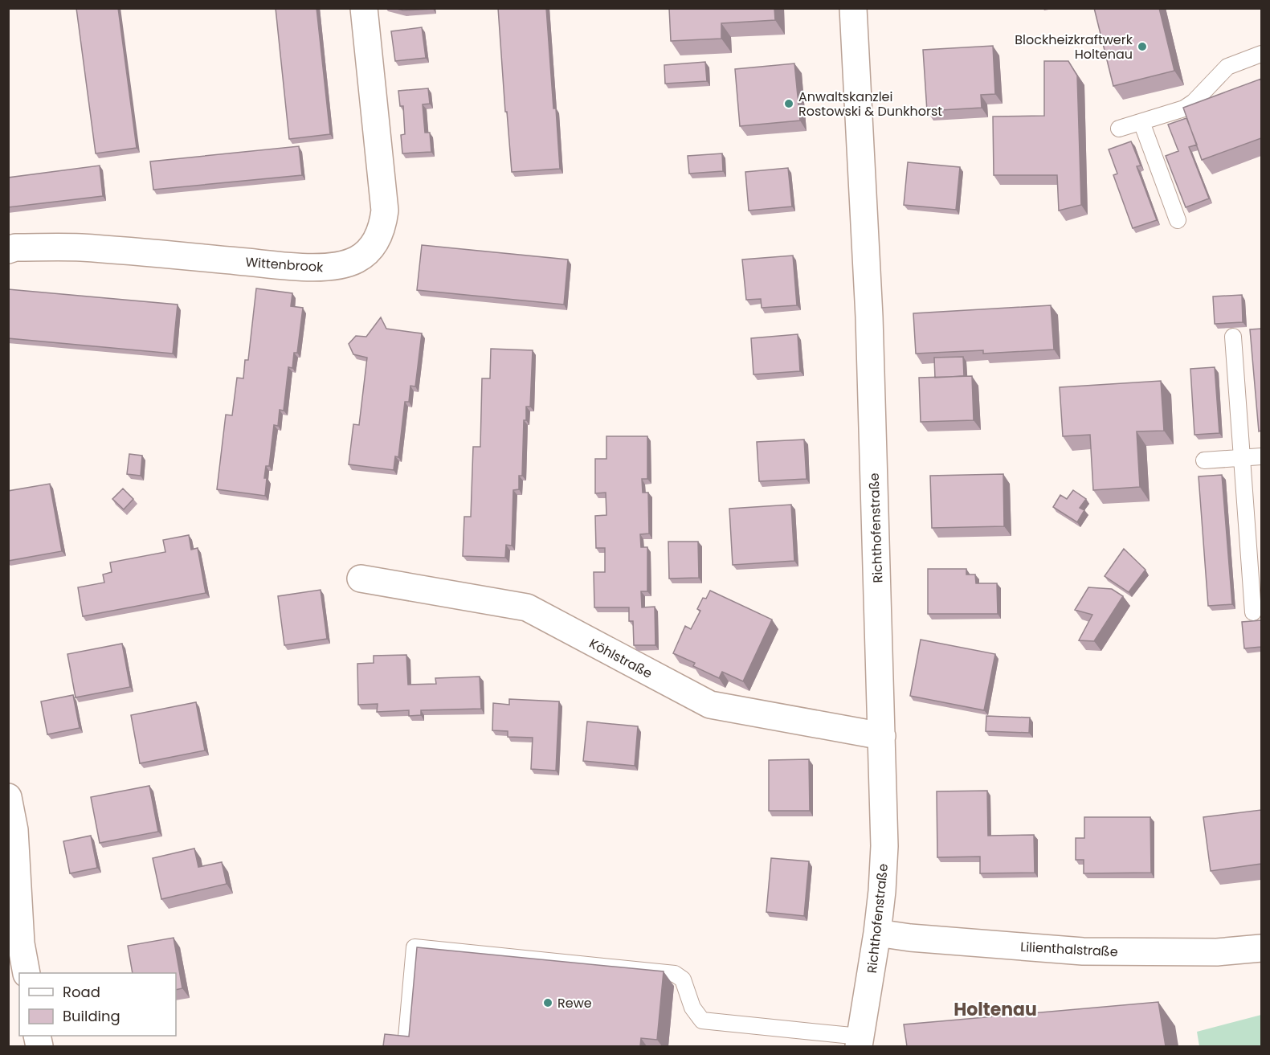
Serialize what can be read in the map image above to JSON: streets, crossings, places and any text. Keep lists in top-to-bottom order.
{
  "streets": {
    "street": [
      "Wittenbrook",
      "Richthofenstraße",
      "Köhlstraße",
      "Lilienthalstraße"
    ]
  },
  "crossings": [
    ["Richthofenstraße", "Köhlstraße"],
    ["Richthofenstraße", "Lilienthalstraße"]
  ],
  "districts": ["Holtenau"],
  "places": ["Blockheizkraftwerk Holtenau", "Anwaltskanzlei Rostowski & Dunkhorst", "Rewe"],
  "legend": ["Road", "Building"]
}
